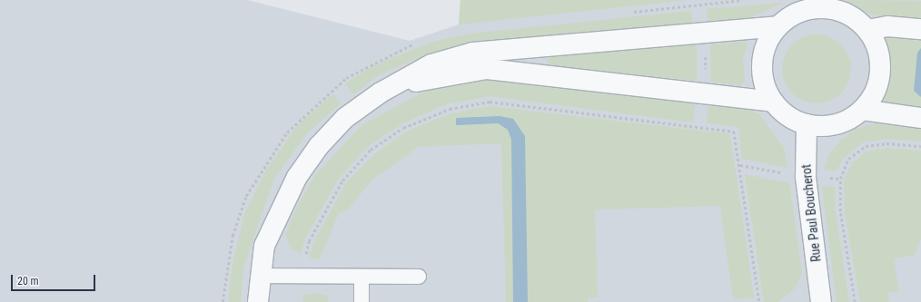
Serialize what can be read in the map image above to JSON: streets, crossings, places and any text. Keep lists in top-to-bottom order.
{
  "streets": {
    "street": ["Rue Paul Boucherot"]
  },
  "scale_bar": "20 m"
}
